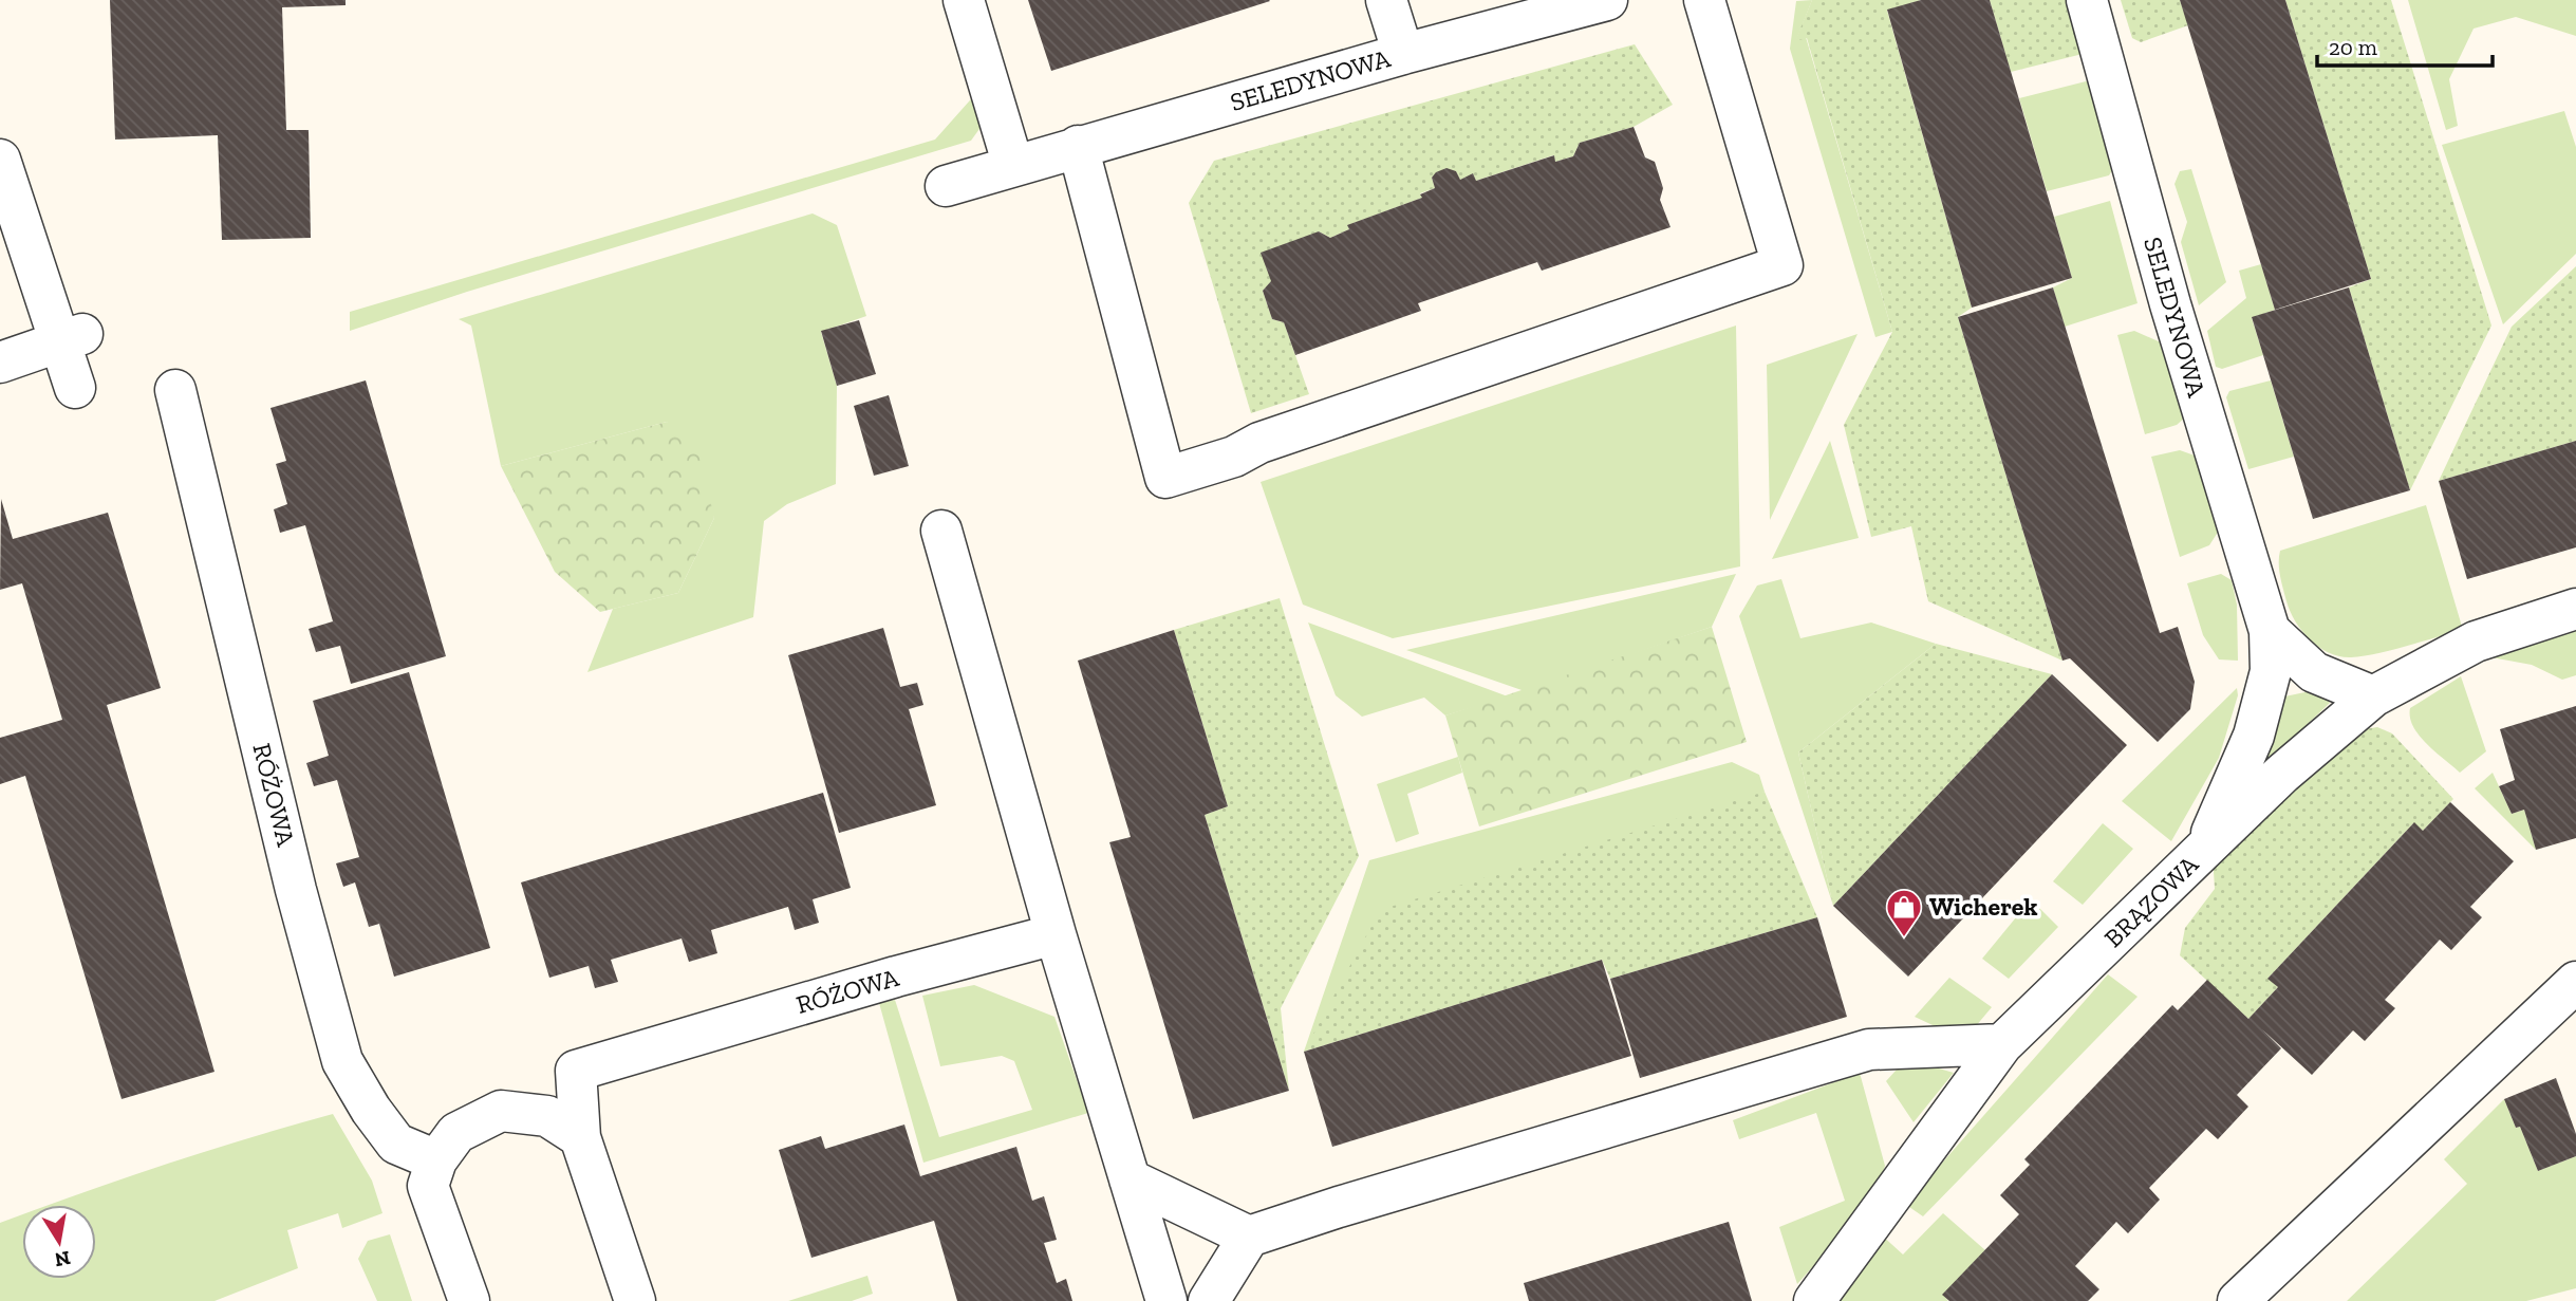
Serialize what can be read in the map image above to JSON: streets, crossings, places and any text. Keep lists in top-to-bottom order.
{
  "streets": {
    "street": ["SELEDYNOWA", "RÓŻOWA", "BRĄZOWA"]
  },
  "crossings": [
    ["SELEDYNOWA", "BRĄZOWA"]
  ],
  "places": {
    "shop": ["Wicherek"]
  },
  "scale_bar": "20 m",
  "north": "bottom"
}
